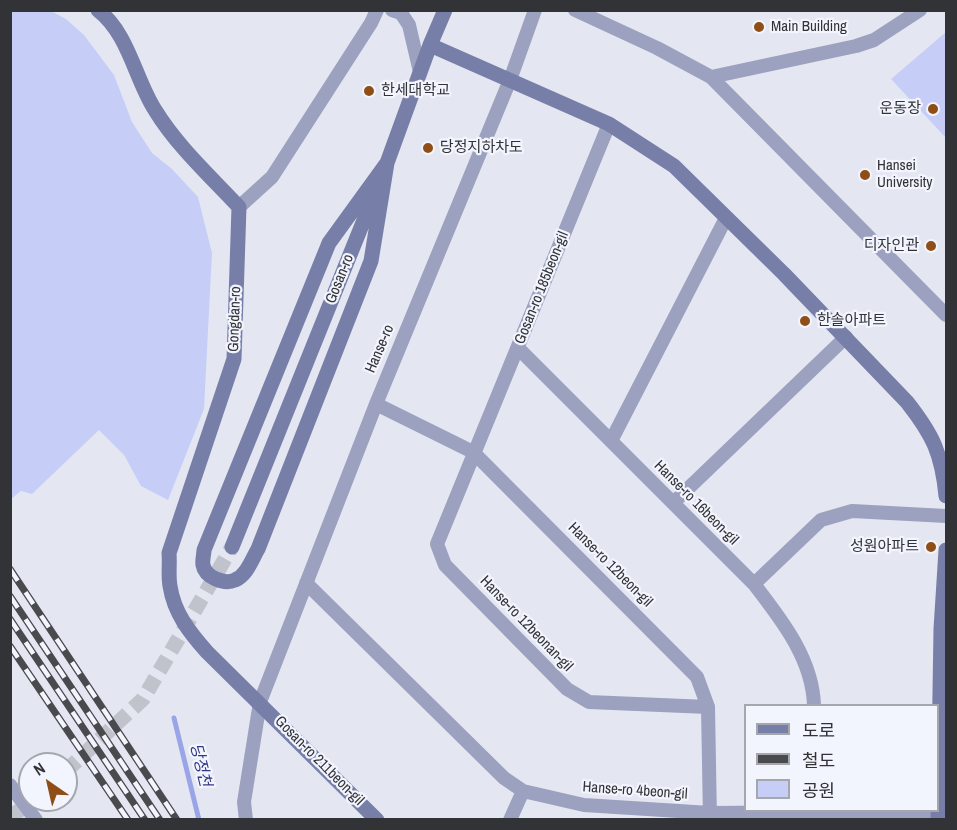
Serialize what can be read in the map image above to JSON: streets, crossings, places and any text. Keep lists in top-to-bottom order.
{
  "streets": {
    "street": [
      "Gosan-ro",
      "Gosan-ro 185beon-gil",
      "Gongdan-ro",
      "Hanse-ro",
      "Hanse-ro 16beon-gil",
      "Hanse-ro 12beon-gil",
      "Hanse-ro 12beonan-gil",
      "Gosan-ro 211beon-gil",
      "Hanse-ro 4beon-gil"
    ]
  },
  "crossings": [
    ["Gosan-ro 185beon-gil", "Hanse-ro 16beon-gil"],
    ["Gosan-ro 185beon-gil", "Hanse-ro 12beon-gil"],
    ["Gosan-ro 185beon-gil", "Hanse-ro 12beonan-gil"],
    ["Gongdan-ro", "Hanse-ro"],
    ["Gongdan-ro", "Gosan-ro 211beon-gil"],
    ["Hanse-ro", "Hanse-ro 12beon-gil"],
    ["Hanse-ro", "Gosan-ro 211beon-gil"],
    ["Hanse-ro", "Hanse-ro 4beon-gil"],
    ["Hanse-ro 12beon-gil", "Hanse-ro 12beonan-gil"],
    ["Hanse-ro 12beon-gil", "Hanse-ro 4beon-gil"]
  ],
  "water": ["당정천"],
  "places": [
    "Main Building",
    "한세대학교",
    "운동장",
    "당정지하차도",
    "Hansei University",
    "디자인관",
    "한솔아파트",
    "성원아파트"
  ],
  "legend": ["도로", "철도", "공원"],
  "north": "top left"
}
